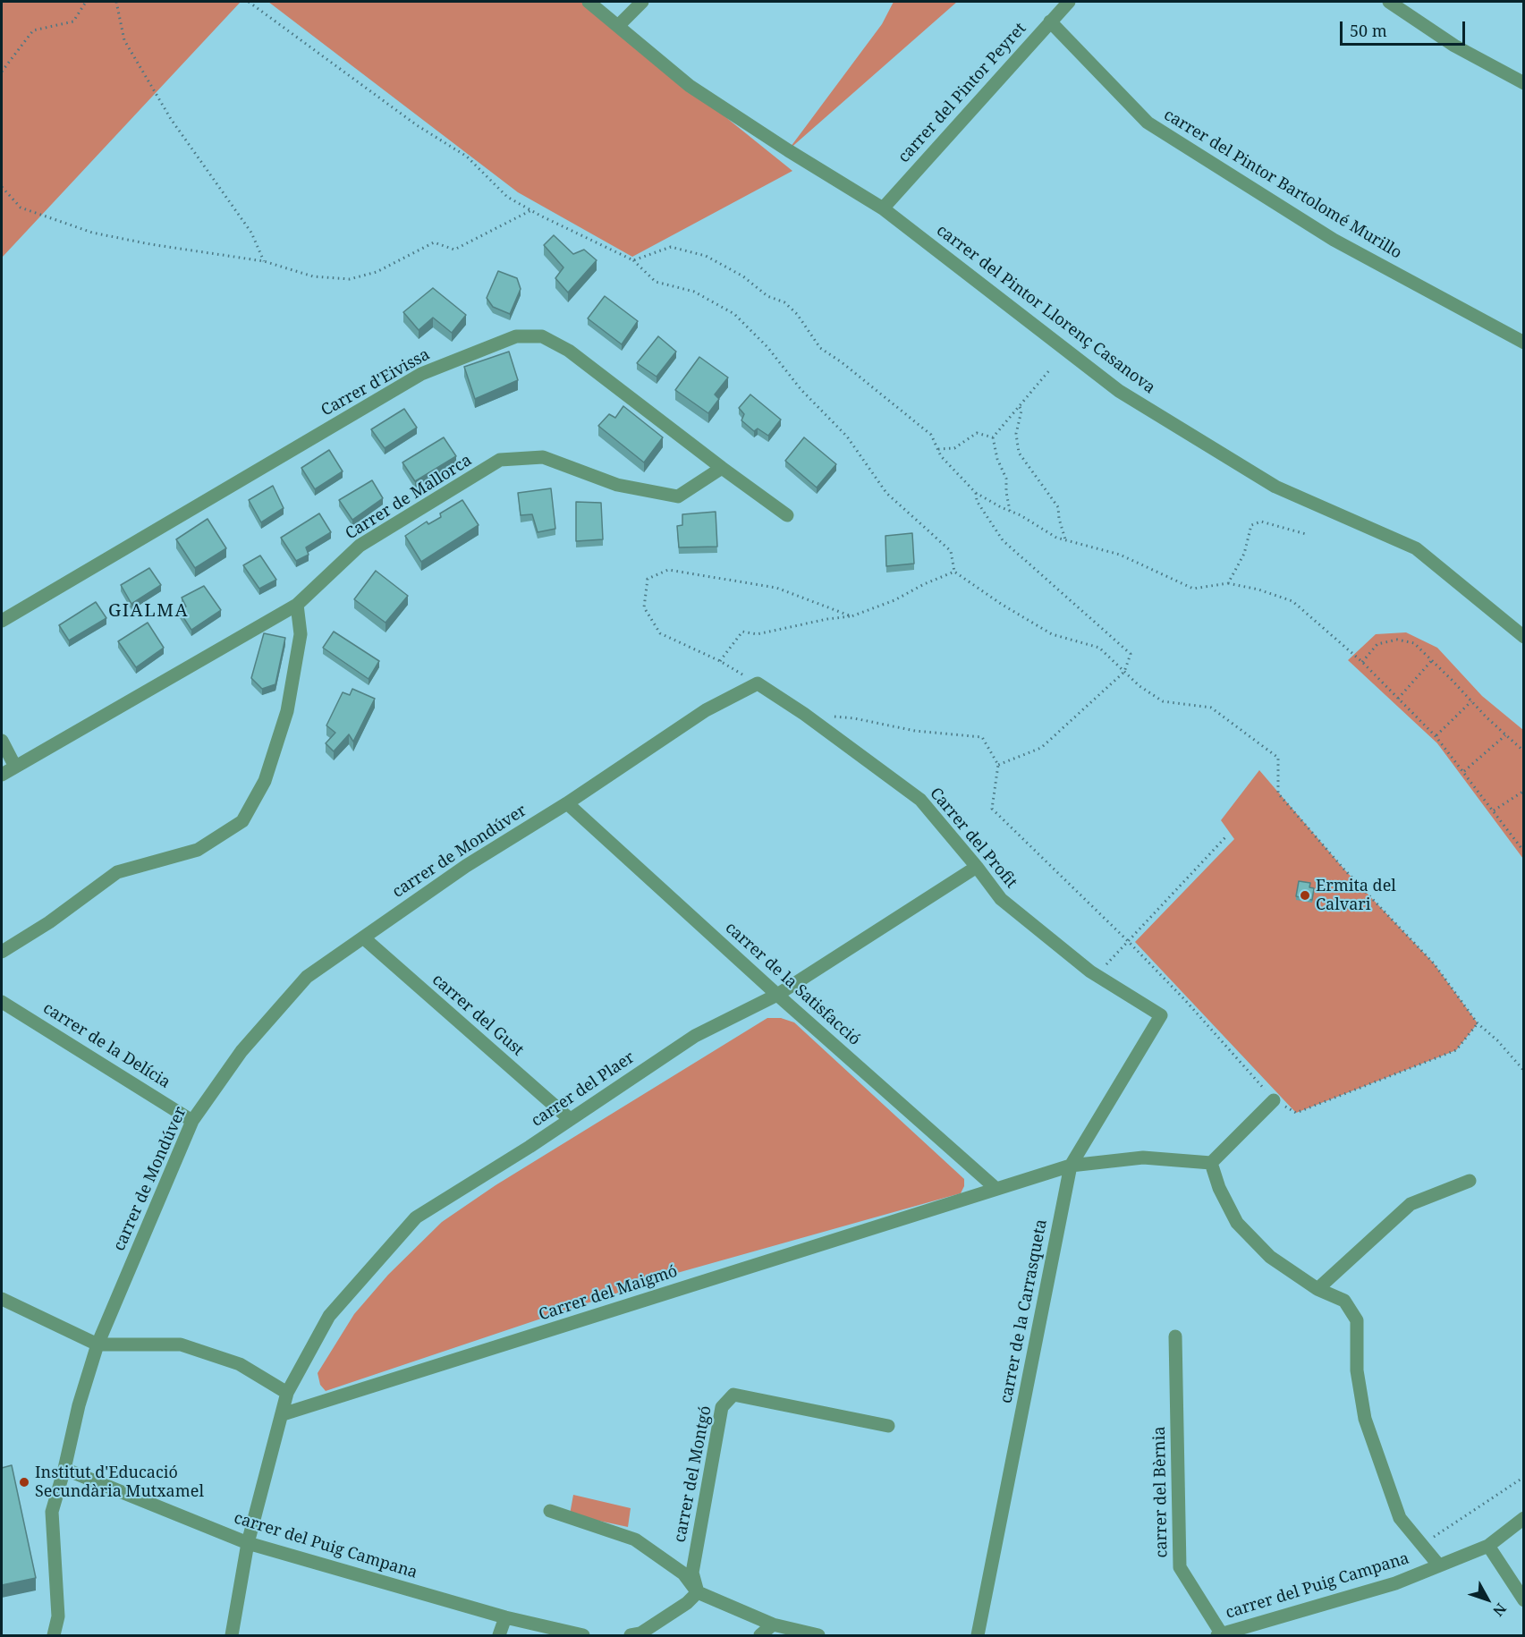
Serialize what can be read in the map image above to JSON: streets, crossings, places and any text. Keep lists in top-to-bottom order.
{
  "streets": {
    "street": [
      "carrer del Pintor Peyret",
      "carrer del Pintor Bartolomé Murillo",
      "carrer del Pintor Llorenç Casanova",
      "Carrer d'Eivissa",
      "Carrer de Mallorca",
      "Carrer del Profit",
      "carrer de Mondúver",
      "carrer de la Satisfacció",
      "carrer del Gust",
      "carrer de la Delícia",
      "carrer del Plaer",
      "Carrer del Maigmó",
      "carrer de la Carrasqueta",
      "carrer del Montgó",
      "carrer del Bèrnia",
      "carrer del Puig Campana"
    ]
  },
  "crossings": [
    ["carrer del Pintor Peyret", "carrer del Pintor Bartolomé Murillo"],
    ["carrer del Pintor Peyret", "carrer del Pintor Llorenç Casanova"],
    ["Carrer d'Eivissa", "Carrer de Mallorca"],
    ["Carrer del Profit", "carrer de Mondúver"],
    ["Carrer del Profit", "carrer del Plaer"],
    ["Carrer del Profit", "carrer de la Carrasqueta"],
    ["carrer de Mondúver", "carrer de la Satisfacció"],
    ["carrer de Mondúver", "carrer del Gust"],
    ["carrer de Mondúver", "carrer de la Delícia"],
    ["carrer de Mondúver", "carrer del Puig Campana"],
    ["carrer de la Satisfacció", "carrer del Plaer"],
    ["carrer de la Satisfacció", "Carrer del Maigmó"],
    ["carrer del Gust", "carrer del Plaer"],
    ["carrer del Plaer", "Carrer del Maigmó"],
    ["Carrer del Maigmó", "carrer de la Carrasqueta"],
    ["carrer del Bèrnia", "carrer del Puig Campana"]
  ],
  "districts": ["GIALMA"],
  "places": ["Ermita del Calvari", "Institut d'Educació Secundària Mutxamel"],
  "scale_bar": "50 m",
  "north": "bottom right"
}
